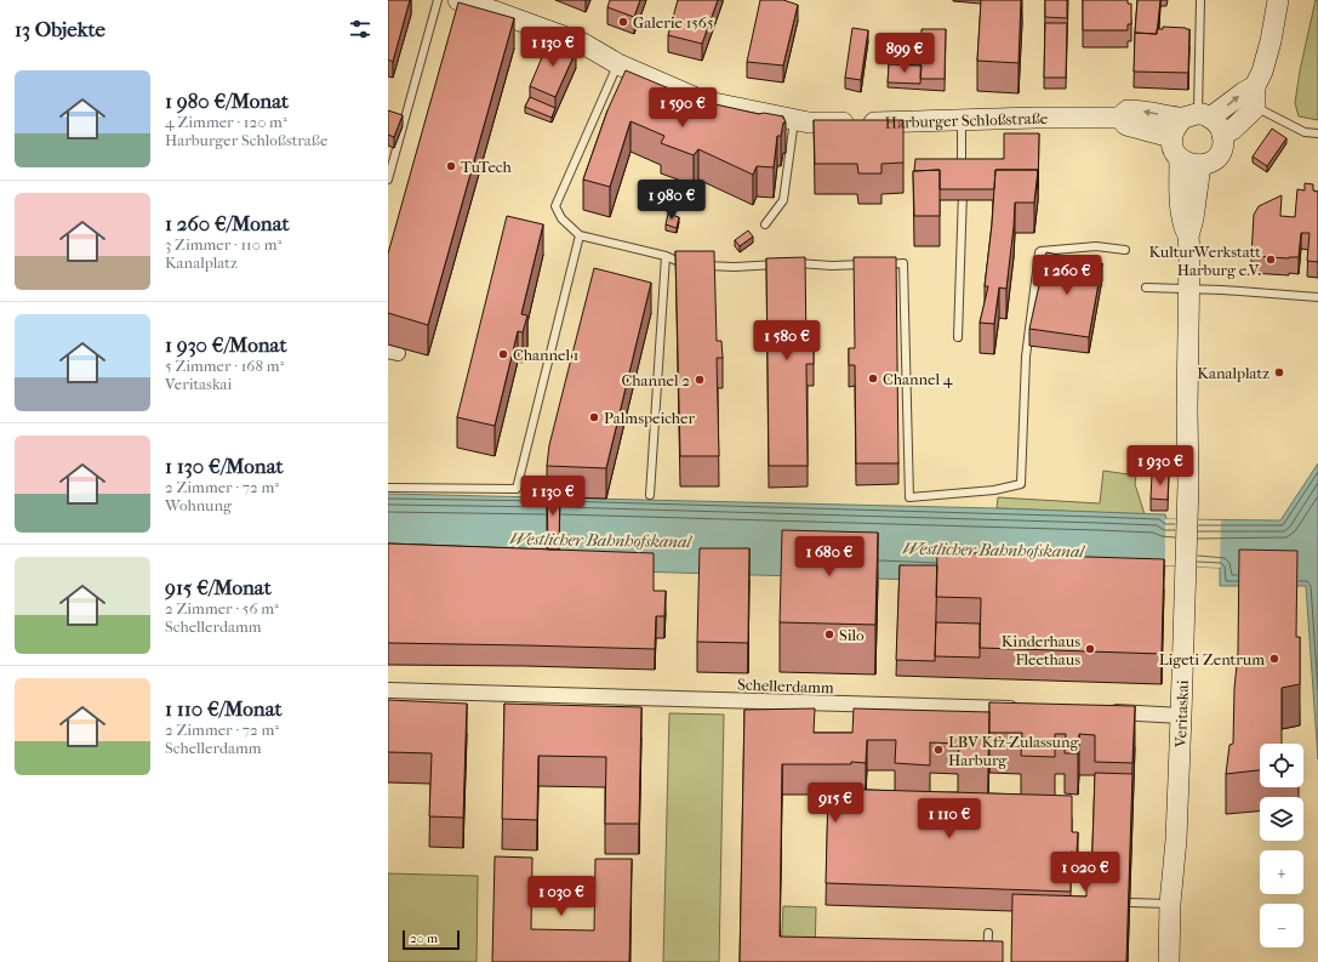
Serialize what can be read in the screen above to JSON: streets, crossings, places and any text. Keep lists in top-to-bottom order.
{
  "streets": {
    "main road": ["Harburger Schloßstraße", "Veritaskai"],
    "street": ["Schellerdamm"]
  },
  "water": ["Westlicher Bahnhofskanal"],
  "places": [
    "Galerie 1565",
    "TuTech",
    "KulturWerkstatt Harburg e.V.",
    "Channel 1",
    "Kanalplatz",
    "Channel 4",
    "Channel 2",
    "Palmspeicher",
    "Silo",
    "Kinderhaus Fleethaus",
    "Ligeti Zentrum",
    "LBV Kfz-Zulassung Harburg"
  ],
  "scale_bar": "20 m",
  "page": {
    "heading": "13 Objekte",
    "price": [
      "1 130 €",
      "899 €",
      "1 590 €",
      "1 980 €",
      "1 260 €",
      "1 580 €",
      "1 930 €",
      "1 130 €",
      "1 680 €",
      "915 €",
      "1 110 €",
      "1 020 €",
      "1 030 €"
    ],
    "list": [
      {
        "name": "1 980 €/Monat",
        "note": "4 Zimmer · 120 m² · Harburger Schloßstraße"
      },
      {
        "name": "1 260 €/Monat",
        "note": "3 Zimmer · 110 m² · Kanalplatz"
      },
      {
        "name": "1 930 €/Monat",
        "note": "5 Zimmer · 168 m² · Veritaskai"
      },
      {
        "name": "1 130 €/Monat",
        "note": "2 Zimmer · 72 m² · Wohnung"
      },
      {
        "name": "915 €/Monat",
        "note": "2 Zimmer · 56 m² · Schellerdamm"
      },
      {
        "name": "1 110 €/Monat",
        "note": "2 Zimmer · 72 m² · Schellerdamm"
      }
    ],
    "map_buttons": ["+", "−"],
    "scale": "20 m"
  }
}
